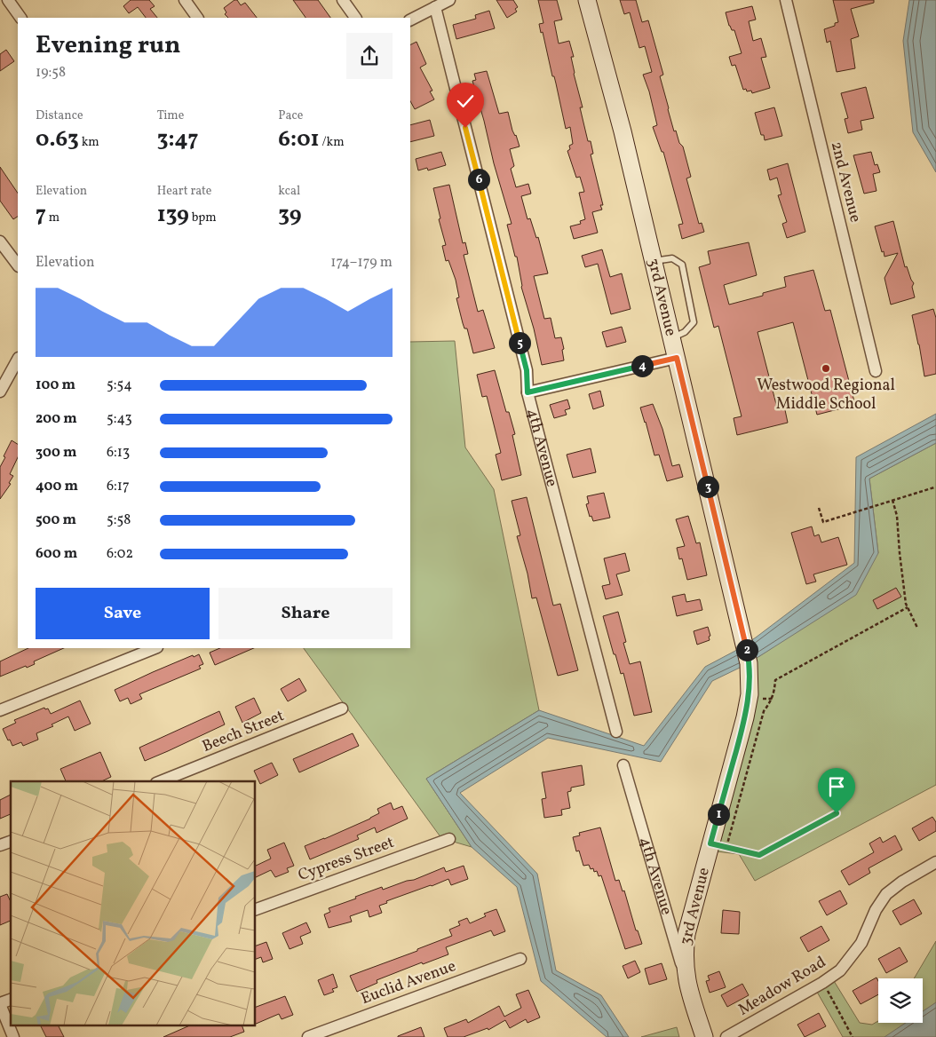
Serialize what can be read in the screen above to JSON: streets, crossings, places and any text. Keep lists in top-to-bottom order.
{
  "streets": {
    "main road": ["3rd Avenue", "4th Avenue"],
    "street": [
      "2nd Avenue",
      "Beech Street",
      "Cypress Street",
      "Euclid Avenue",
      "Meadow Road"
    ]
  },
  "crossings": [
    ["3rd Avenue", "4th Avenue"]
  ],
  "places": ["Westwood Regional Middle School"],
  "page": {
    "heading": ["Evening run", "19:58"],
    "stats": [
      ["Distance", "0.63 km"],
      ["Time", "3:47"],
      ["Pace", "6:01 /km"],
      ["Elevation", "7 m"],
      ["Heart rate", "139 bpm"],
      ["kcal", "39"]
    ],
    "pins": [
      "6",
      "5",
      "4",
      "3",
      "2",
      "1"
    ],
    "chart": ["Elevation", "174–179 m"],
    "list": [
      {
        "name": "100 m",
        "note": "5:54"
      },
      {
        "name": "200 m",
        "note": "5:43"
      },
      {
        "name": "300 m",
        "note": "6:13"
      },
      {
        "name": "400 m",
        "note": "6:17"
      },
      {
        "name": "500 m",
        "note": "5:58"
      },
      {
        "name": "600 m",
        "note": "6:02"
      }
    ],
    "buttons": ["Save", "Share"]
  }
}
